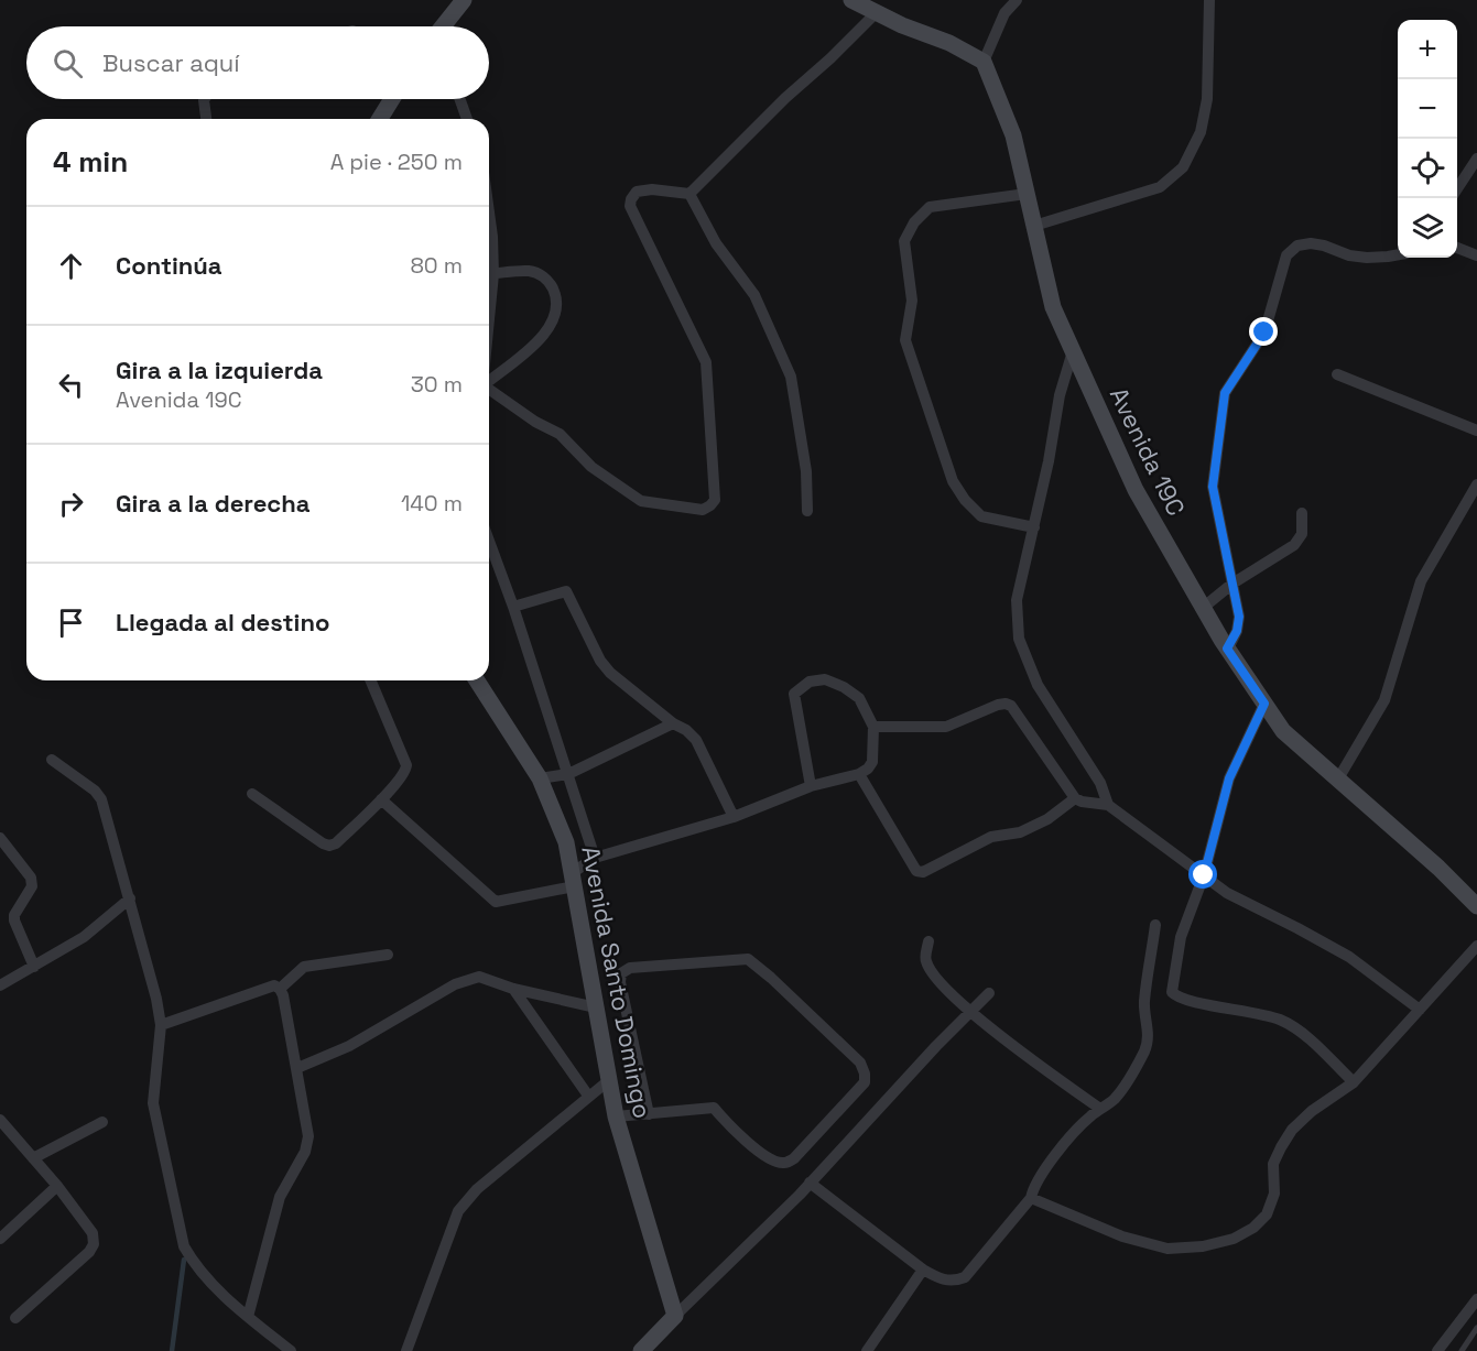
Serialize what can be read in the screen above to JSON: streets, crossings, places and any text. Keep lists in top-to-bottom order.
{
  "streets": {
    "street": ["Avenida 19C", "Avenida Santo Domingo"]
  },
  "page": {
    "map_buttons": ["+", "−"],
    "search": "Buscar aquí",
    "heading": ["4 min", "A pie · 250 m"],
    "list": [
      ["Continúa", "80 m"],
      ["Gira a la izquierda", "Avenida 19C", "30 m"],
      ["Gira a la derecha", "140 m"],
      "Llegada al destino"
    ]
  }
}
